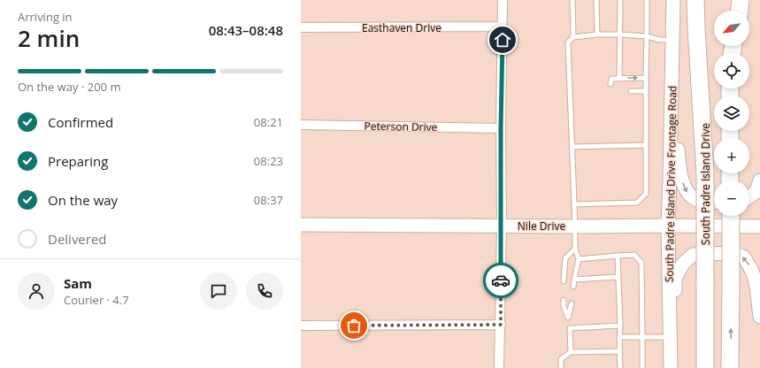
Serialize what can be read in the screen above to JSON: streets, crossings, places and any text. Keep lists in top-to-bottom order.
{
  "streets": {
    "highway": ["South Padre Island Drive"],
    "main road": ["South Padre Island Drive Frontage Road", "Nile Drive"],
    "street": ["Easthaven Drive", "Peterson Drive"]
  },
  "crossings": [
    ["South Padre Island Drive Frontage Road", "Nile Drive"]
  ],
  "north": "bottom left",
  "page": {
    "heading": ["2 min", "Arriving in", "08:43–08:48"],
    "panel": ["Sam", "Courier · 4.7"],
    "map_buttons": ["+", "−"],
    "bar": "On the way · 200 m",
    "list": [
      ["Confirmed", "08:21"],
      ["Preparing", "08:23"],
      ["On the way", "08:37"],
      "Delivered"
    ]
  }
}
